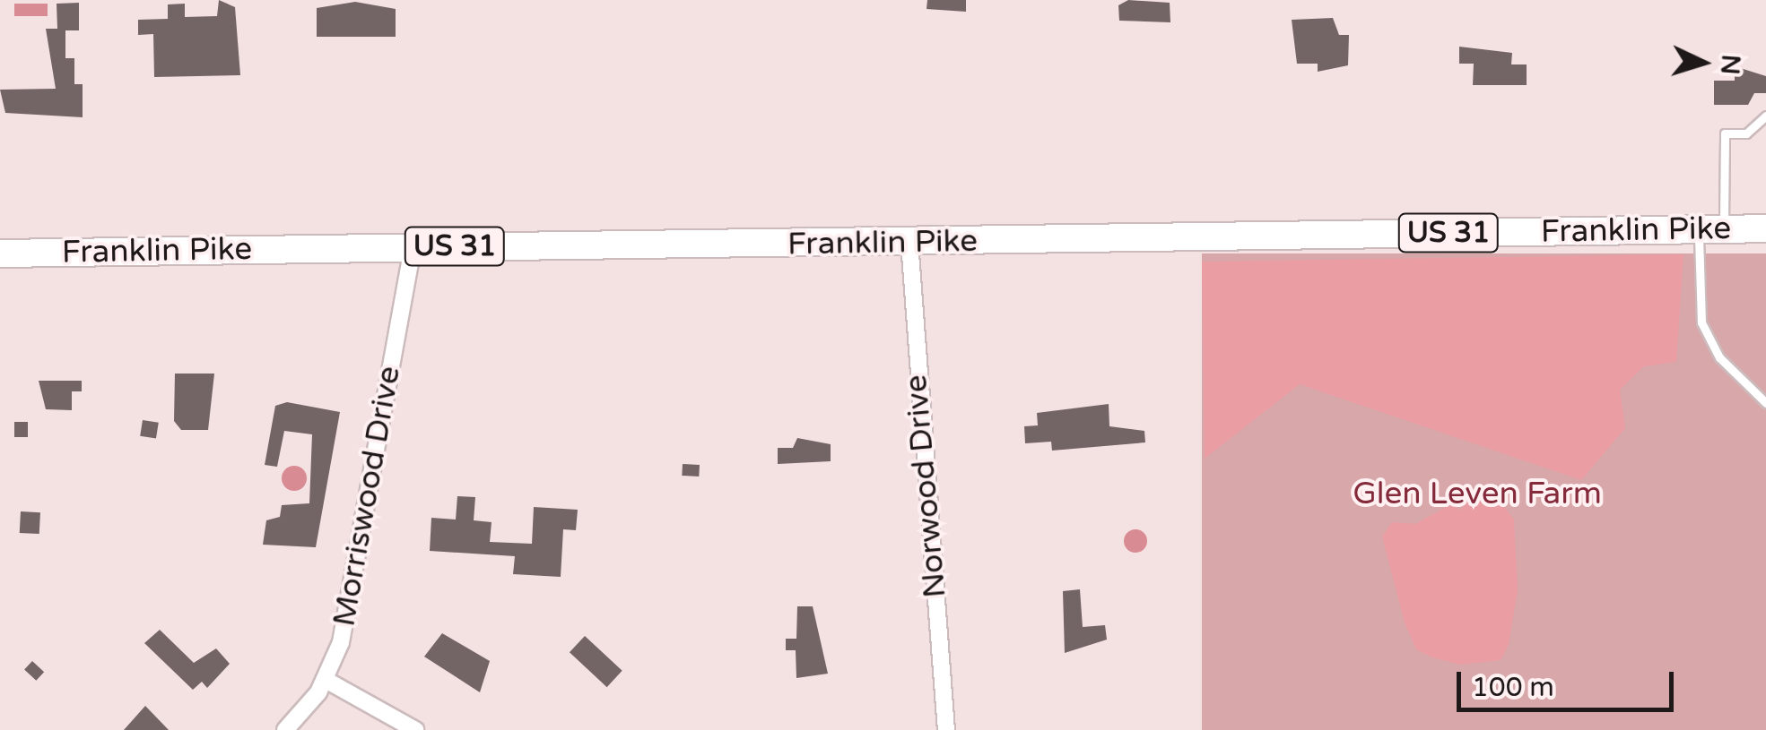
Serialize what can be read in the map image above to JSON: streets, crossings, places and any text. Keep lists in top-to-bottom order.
{
  "streets": {
    "main road": ["Franklin Pike", "US 31"],
    "street": ["Norwood Drive", "Morriswood Drive"]
  },
  "crossings": [
    ["Franklin Pike", "Norwood Drive"],
    ["Franklin Pike", "Morriswood Drive"]
  ],
  "parks": ["Glen Leven Farm"],
  "scale_bar": "100 m",
  "north": "right"
}
